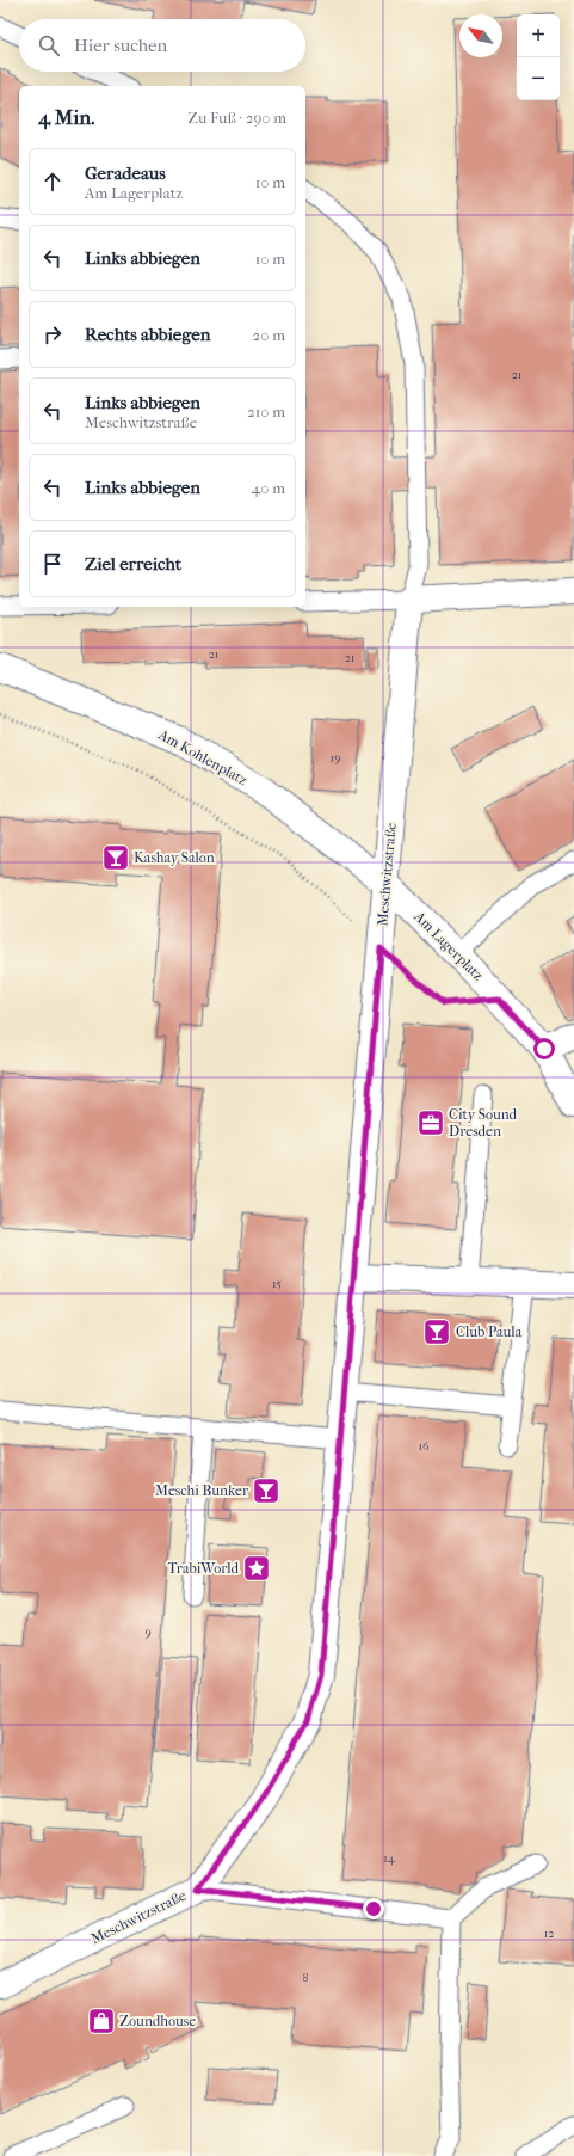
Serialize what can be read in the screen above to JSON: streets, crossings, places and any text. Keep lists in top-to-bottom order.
{
  "streets": {
    "street": ["Am Kohlenplatz", "Meschwitzstraße", "Am Lagerplatz"]
  },
  "crossings": [
    ["Am Kohlenplatz", "Meschwitzstraße"],
    ["Am Kohlenplatz", "Am Lagerplatz"],
    ["Meschwitzstraße", "Am Lagerplatz"]
  ],
  "places": {
    "bar": ["Kashay Salon", "Club Paula", "Meschi Bunker"],
    "office": ["City Sound Dresden"],
    "place": ["TrabiWorld"],
    "shop": ["Zoundhouse"]
  },
  "house_numbers": [
    "21",
    "21",
    "21",
    "19",
    "15",
    "16",
    "9",
    "14",
    "12",
    "8"
  ],
  "north": "top left",
  "page": {
    "map_buttons": ["+", "−"],
    "search": "Hier suchen",
    "heading": ["4 Min.", "Zu Fuß · 290 m"],
    "list": [
      ["Geradeaus", "Am Lagerplatz", "10 m"],
      ["Links abbiegen", "10 m"],
      ["Rechts abbiegen", "20 m"],
      ["Links abbiegen", "Meschwitzstraße", "210 m"],
      ["Links abbiegen", "40 m"],
      "Ziel erreicht"
    ]
  }
}
